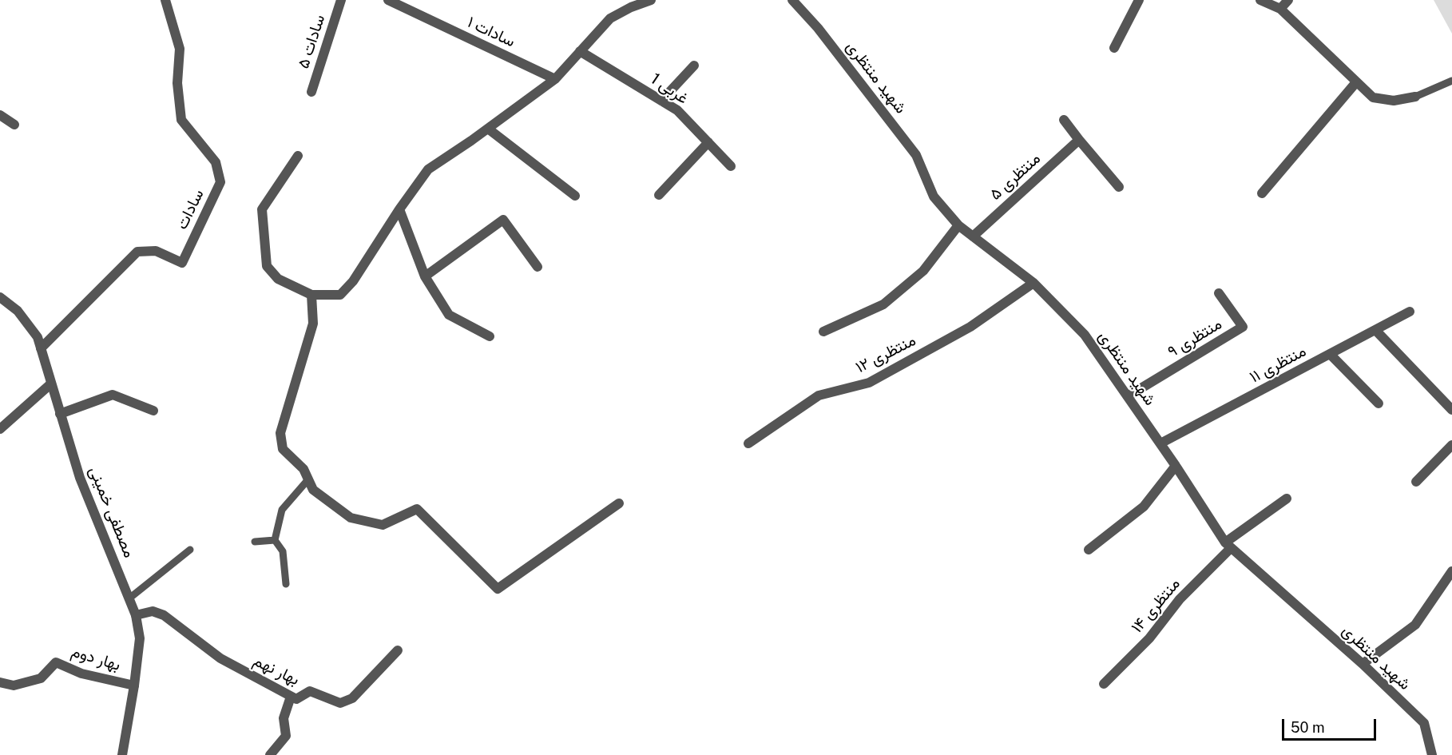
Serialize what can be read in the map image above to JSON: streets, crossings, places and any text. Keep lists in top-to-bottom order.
{
  "streets": {
    "street": [
      "سادات ۱",
      "سادات ۵",
      "شهید منتظری",
      "غربی 1",
      "منتظری ۵",
      "سادات",
      "منتظری ۹",
      "منتظری ۱۲",
      "منتظری ۱۱",
      "مصطفی خمینی",
      "منتظری ۱۴",
      "بهار دوم",
      "بهار نهم"
    ]
  },
  "crossings": [
    ["شهید منتظری", "منتظری ۵"],
    ["شهید منتظری", "منتظری ۹"],
    ["شهید منتظری", "منتظری ۱۲"],
    ["شهید منتظری", "منتظری ۱۱"],
    ["شهید منتظری", "منتظری ۱۴"],
    ["سادات", "مصطفی خمینی"],
    ["مصطفی خمینی", "بهار دوم"],
    ["مصطفی خمینی", "بهار نهم"]
  ],
  "scale_bar": "50 m"
}
